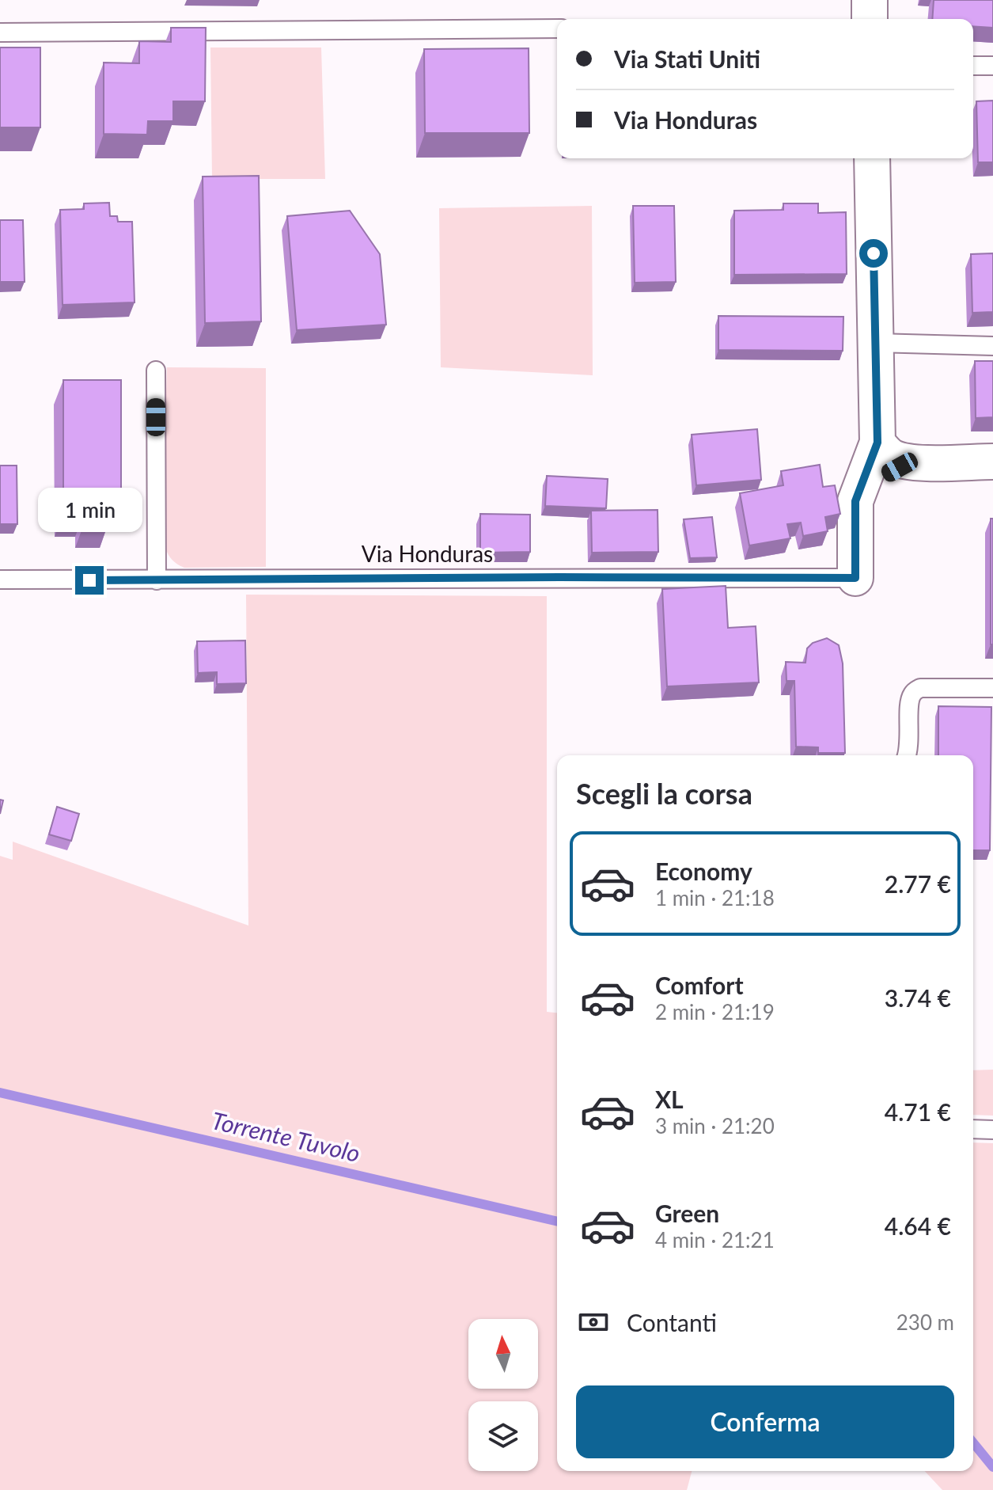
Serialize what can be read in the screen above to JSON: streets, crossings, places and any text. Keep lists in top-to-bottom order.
{
  "streets": {
    "lane": ["Via Honduras"]
  },
  "water": ["Torrente Tuvolo"],
  "north": "top",
  "page": {
    "banner": ["Via Stati Uniti", "Via Honduras"],
    "bubble": "1 min",
    "heading": "Scegli la corsa",
    "list": [
      {
        "name": "Economy",
        "note": "1 min · 21:18",
        "value": "2.77 €"
      },
      {
        "name": "Comfort",
        "note": "2 min · 21:19",
        "value": "3.74 €"
      },
      {
        "name": "XL",
        "note": "3 min · 21:20",
        "value": "4.71 €"
      },
      {
        "name": "Green",
        "note": "4 min · 21:21",
        "value": "4.64 €"
      }
    ],
    "pay": ["Contanti", "230 m"],
    "buttons": "Conferma"
  }
}
